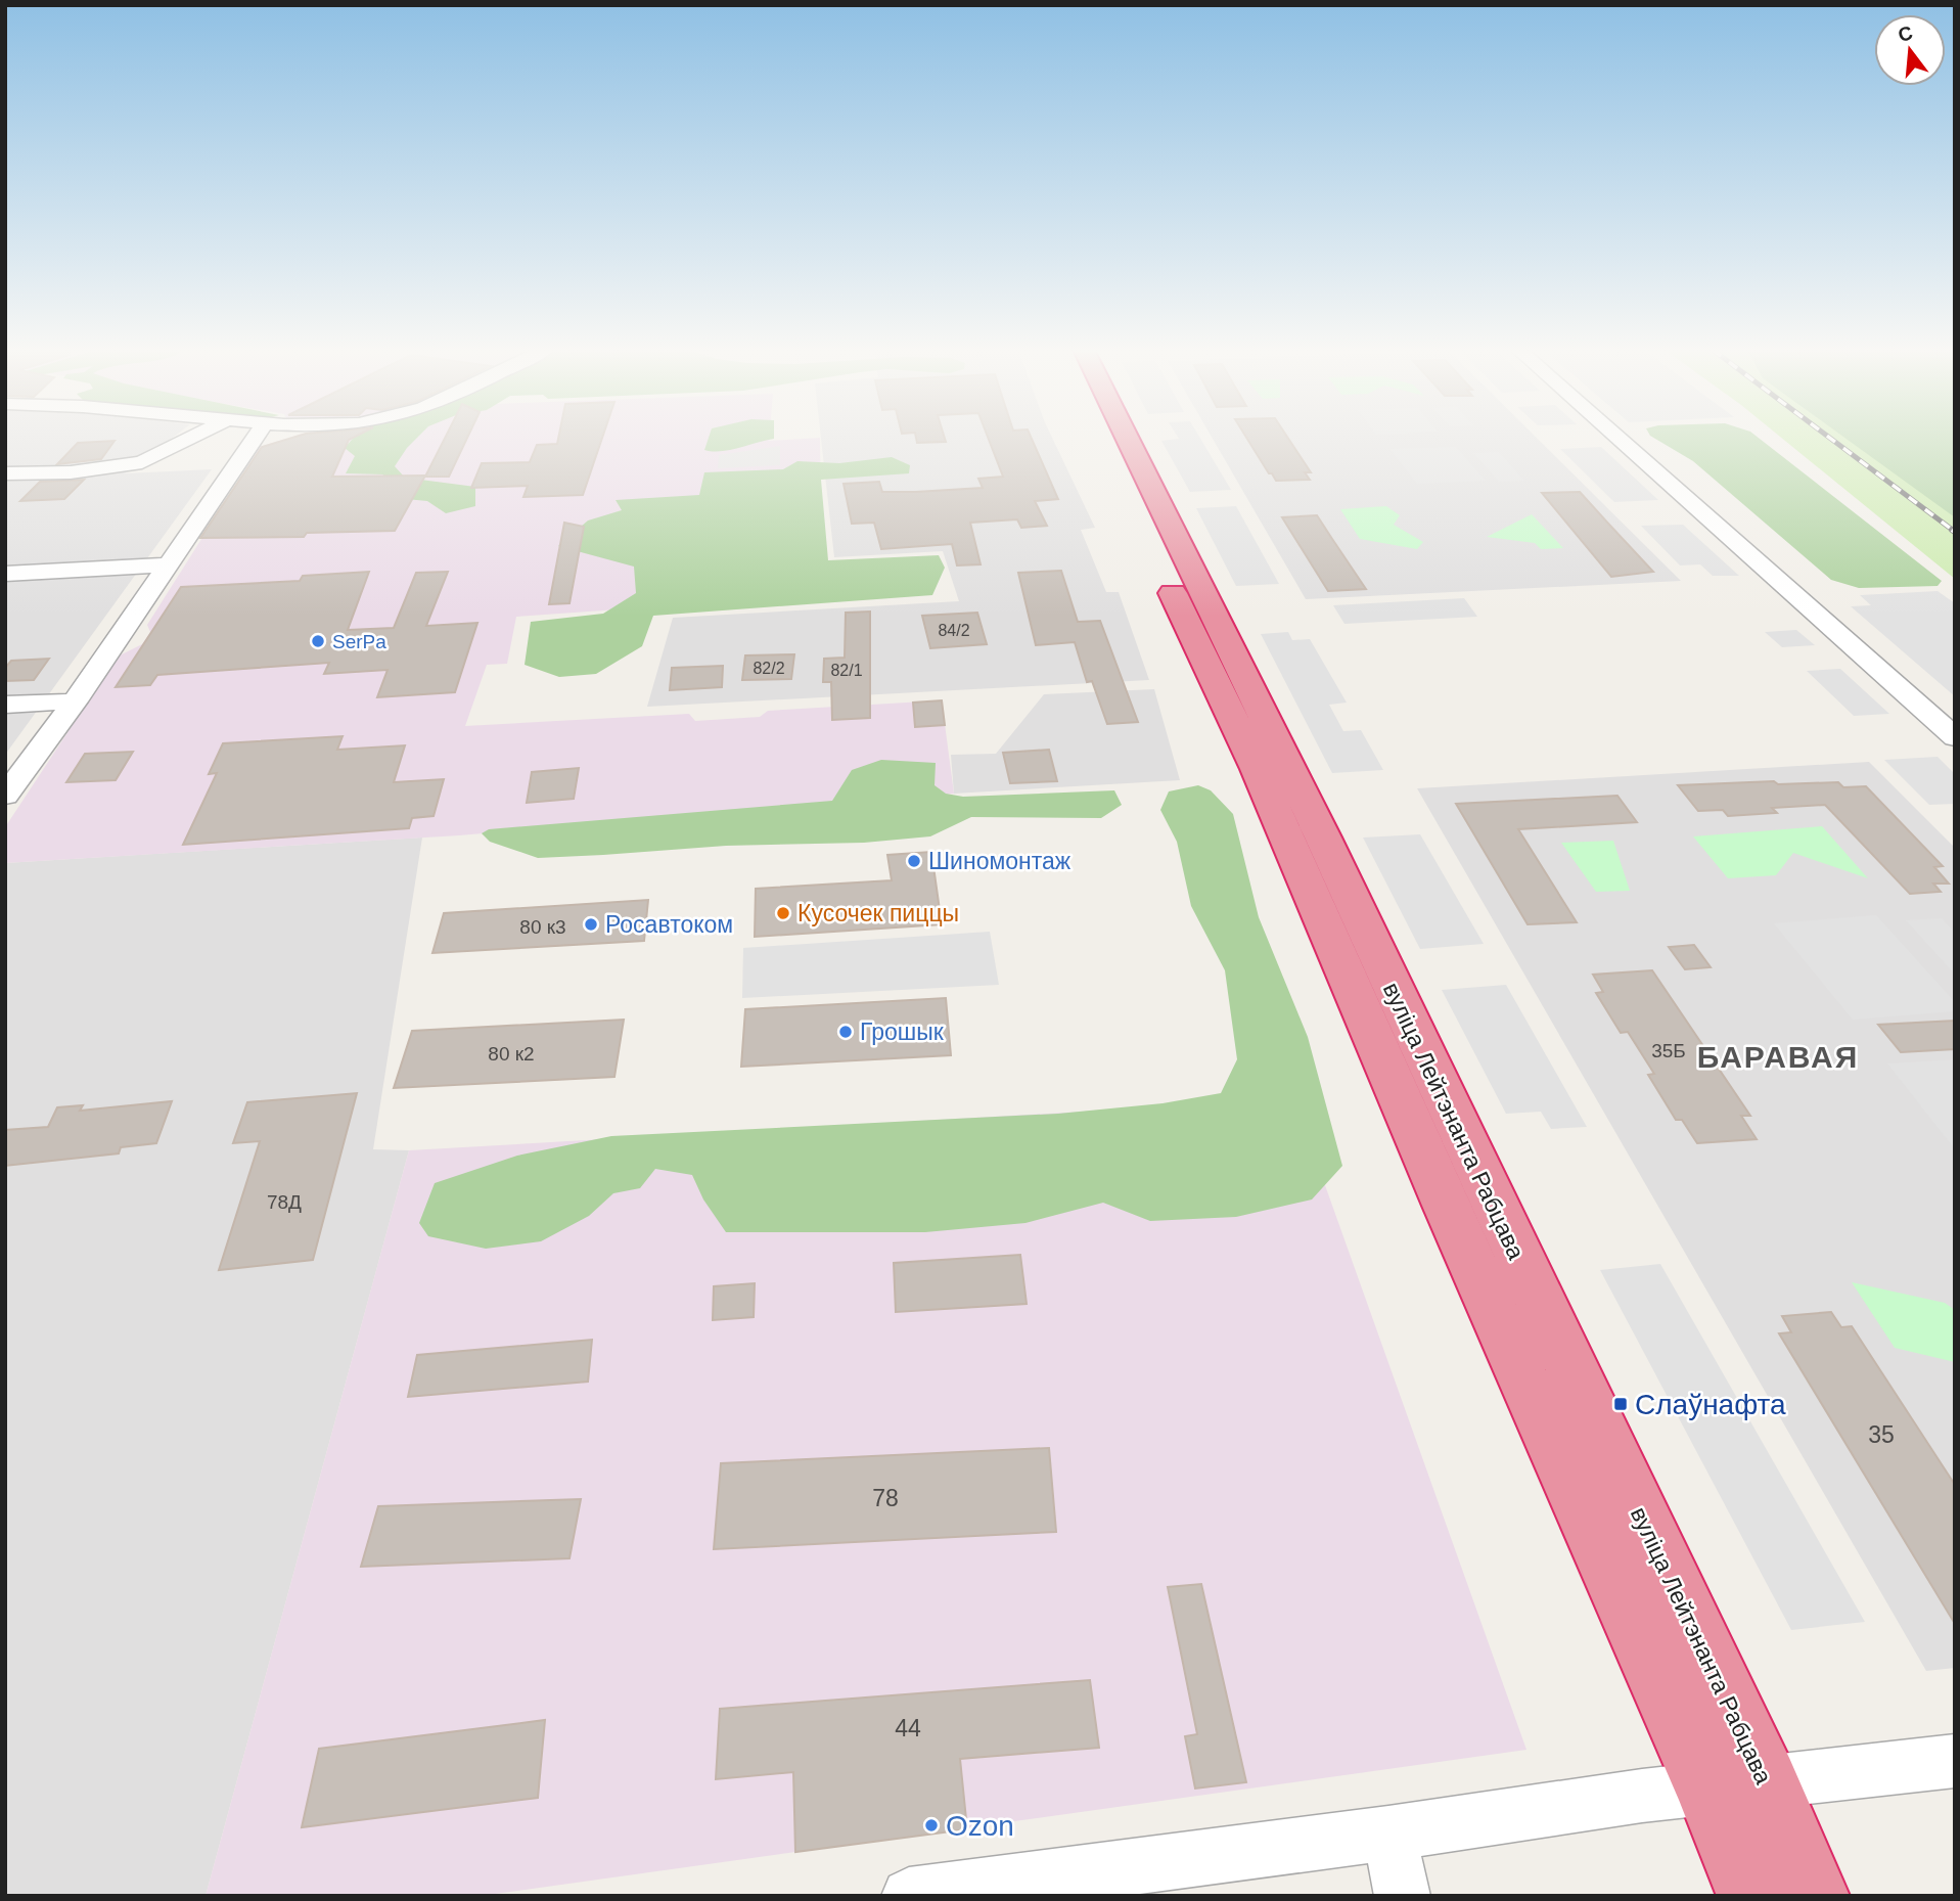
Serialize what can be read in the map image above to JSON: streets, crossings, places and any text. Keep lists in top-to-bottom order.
{
  "streets": {
    "highway": ["вуліца Лейтэнанта Рабцава"]
  },
  "districts": ["БАРАВАЯ"],
  "places": {
    "other": [
      "SerPa",
      "Шиномонтаж",
      "Кусочек пиццы",
      "Росавтоком",
      "Грошык",
      "Ozon"
    ],
    "transit": ["Слаўнафта"]
  },
  "house_numbers": [
    "84/2",
    "82/2",
    "82/1",
    "80 к3",
    "35Б",
    "80 к2",
    "78Д",
    "35",
    "78",
    "44"
  ],
  "north": "top"
}
